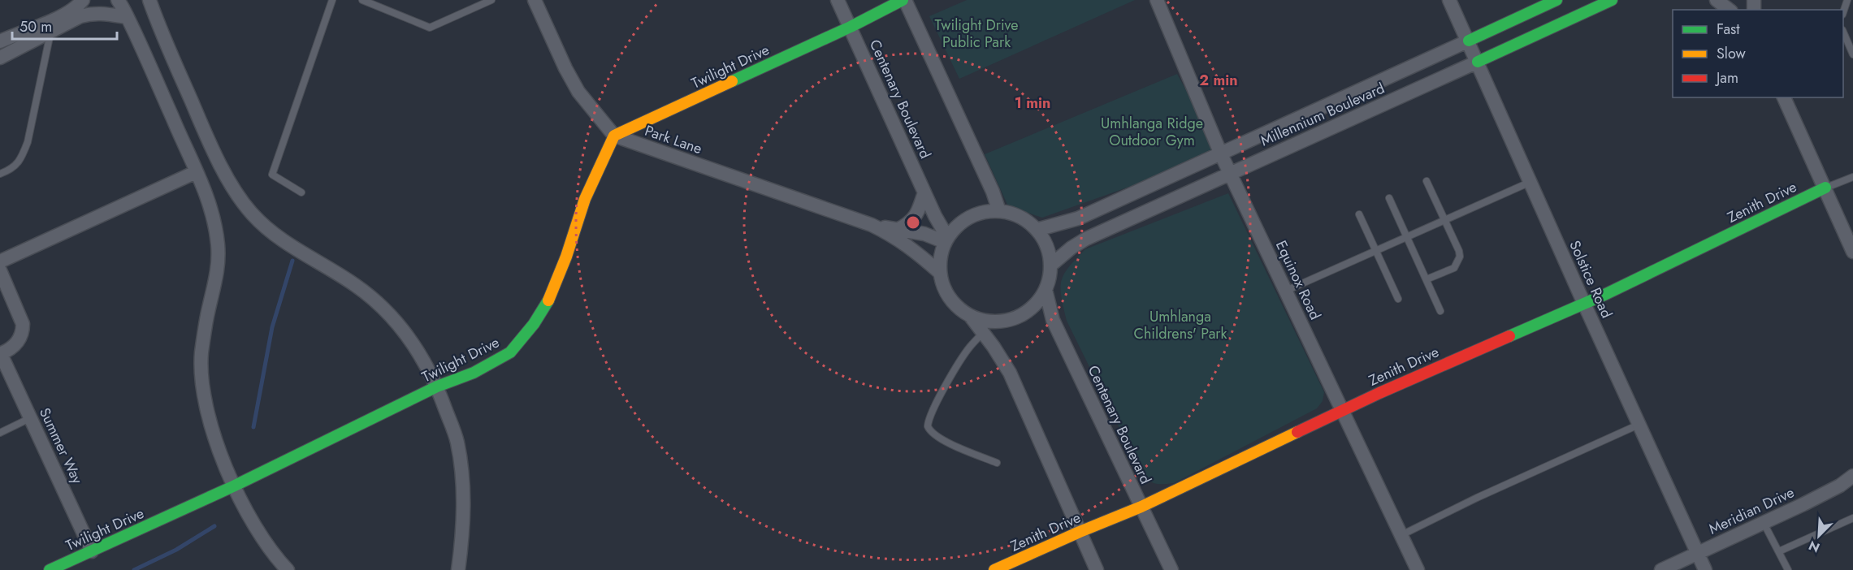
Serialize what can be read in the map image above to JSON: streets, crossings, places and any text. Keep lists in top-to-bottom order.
{
  "streets": {
    "street": [
      "Twilight Drive",
      "Centenary Boulevard",
      "Millennium Boulevard",
      "Park Lane",
      "Zenith Drive",
      "Solstice Road",
      "Equinox Road",
      "Summer Way",
      "Meridian Drive"
    ]
  },
  "crossings": [
    ["Twilight Drive", "Centenary Boulevard"],
    ["Twilight Drive", "Park Lane"],
    ["Twilight Drive", "Summer Way"],
    ["Centenary Boulevard", "Millennium Boulevard"],
    ["Centenary Boulevard", "Park Lane"],
    ["Centenary Boulevard", "Zenith Drive"],
    ["Millennium Boulevard", "Park Lane"],
    ["Millennium Boulevard", "Solstice Road"],
    ["Millennium Boulevard", "Equinox Road"],
    ["Zenith Drive", "Solstice Road"],
    ["Zenith Drive", "Equinox Road"],
    ["Solstice Road", "Meridian Drive"]
  ],
  "parks": ["Twilight Drive Public Park", "Umhlanga Ridge Outdoor Gym", "Umhlanga Childrens' Park"],
  "legend": ["Fast", "Slow", "Jam"],
  "scale_bar": "50 m",
  "north": "bottom left",
  "rings": ["2 min", "1 min"]
}
